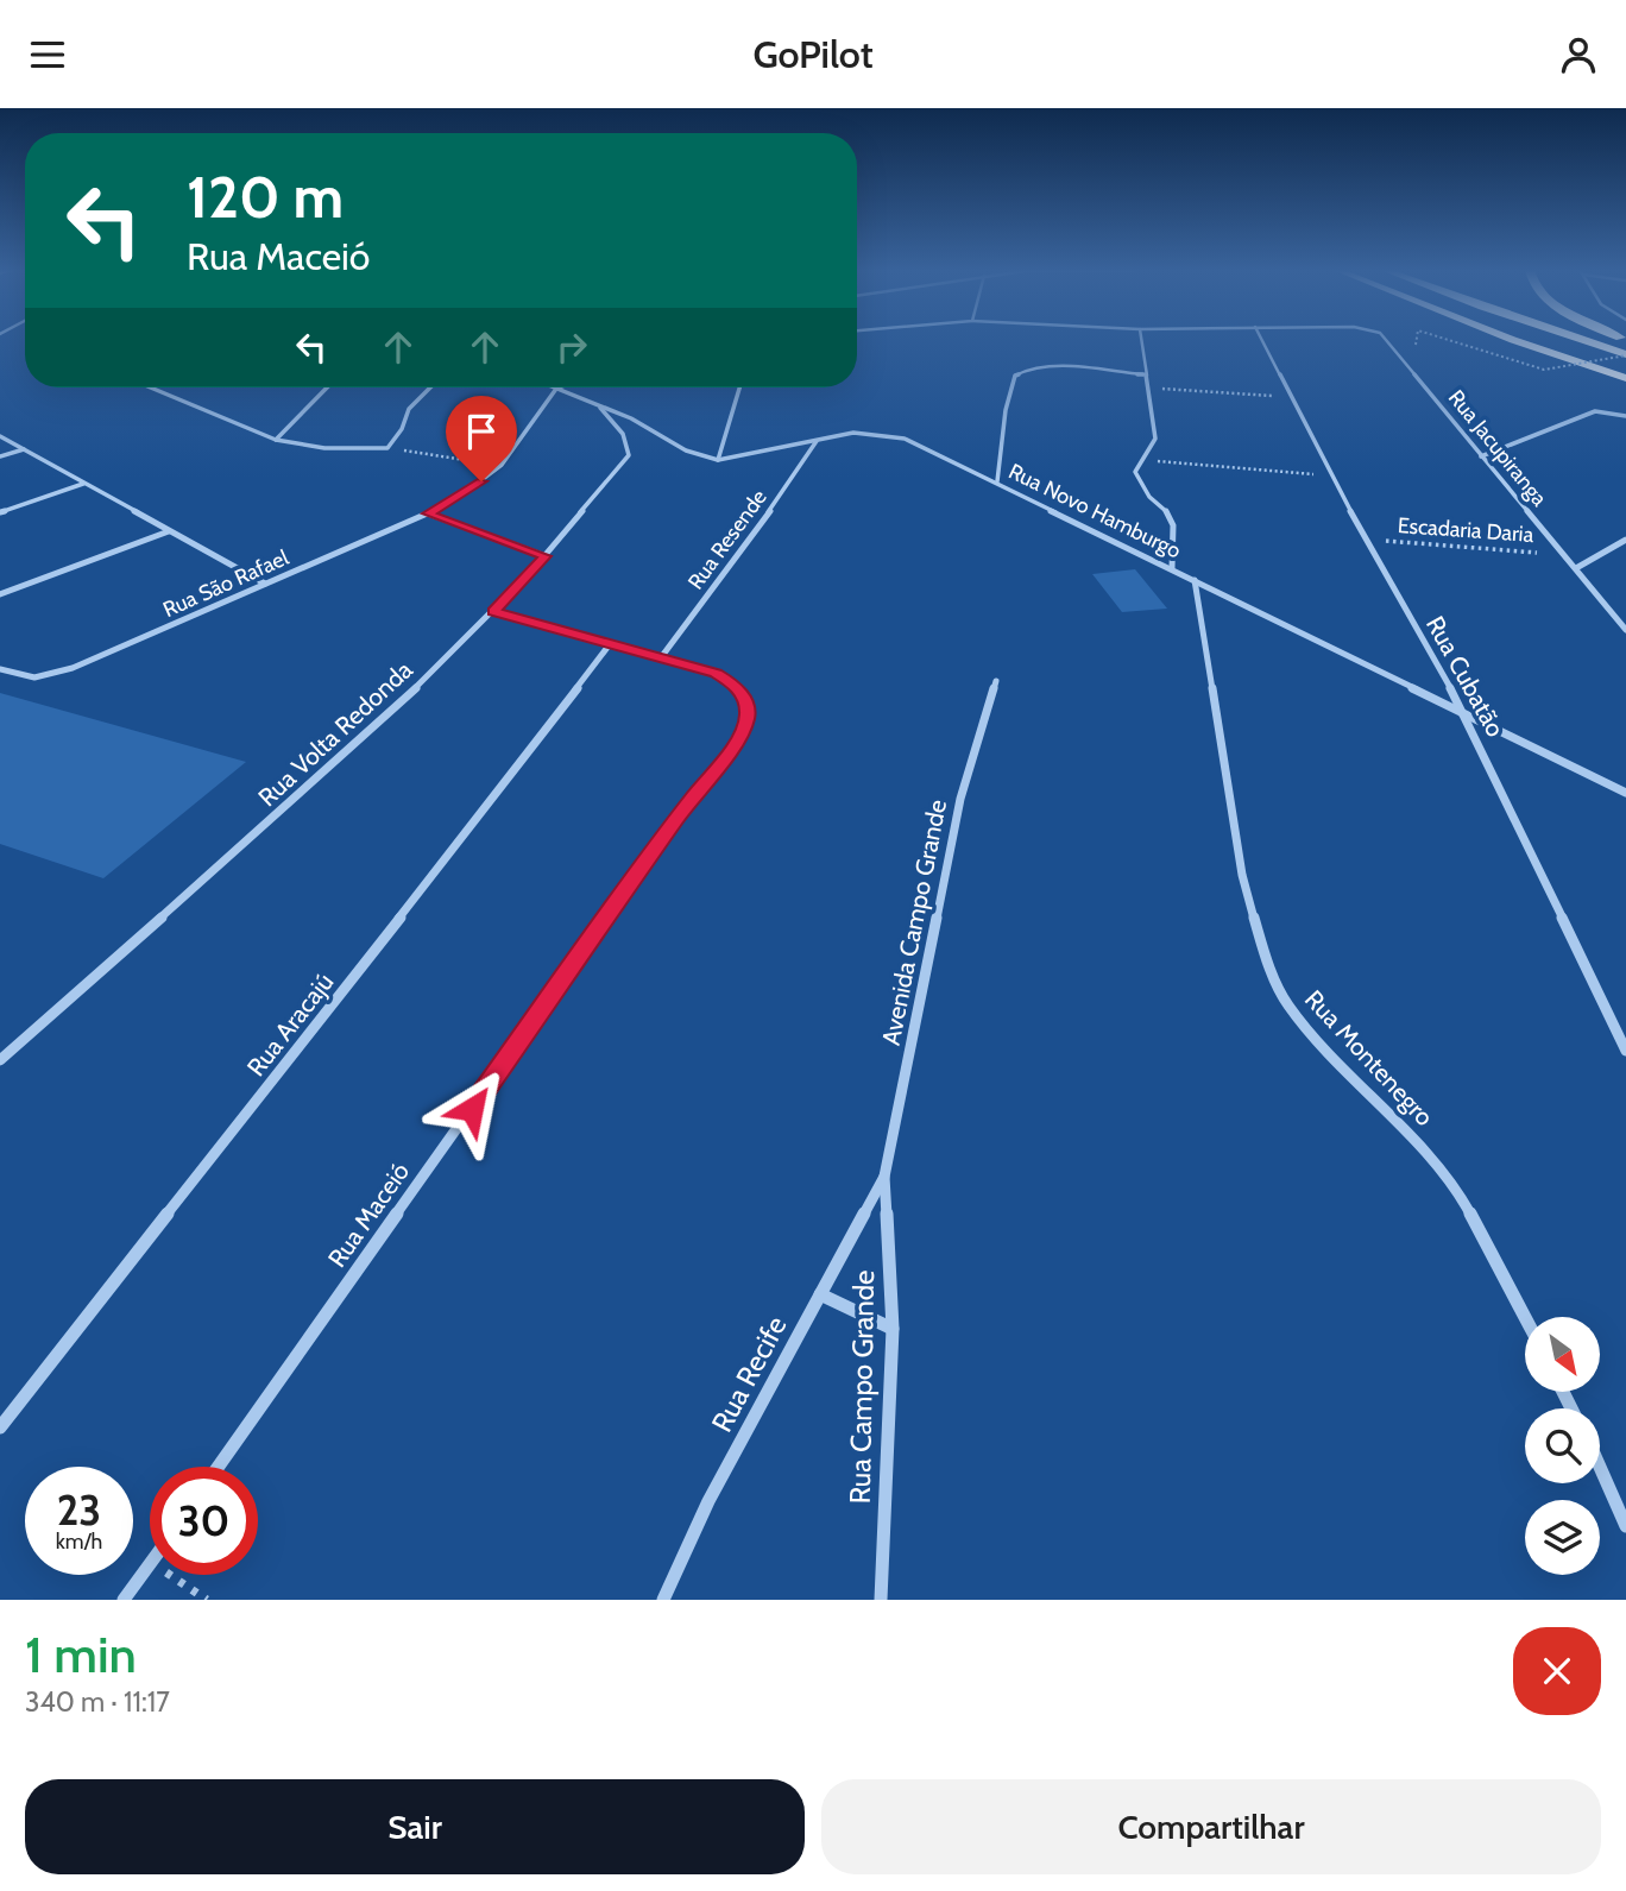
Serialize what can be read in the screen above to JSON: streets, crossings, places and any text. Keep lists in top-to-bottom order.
{
  "streets": {
    "street": [
      "Rua Jacupiranga",
      "Rua Novo Hamburgo",
      "Rua Resende",
      "Rua São Rafael",
      "Rua Cubatão",
      "Rua Volta Redonda",
      "Avenida Campo Grande",
      "Rua Aracajú",
      "Rua Montenegro",
      "Rua Maceió",
      "Rua Recife",
      "Rua Campo Grande"
    ],
    "path": ["Escadaria Daria"]
  },
  "crossings": [
    ["Rua Jacupiranga", "Escadaria Daria"],
    ["Rua Novo Hamburgo", "Rua Resende"],
    ["Rua Novo Hamburgo", "Rua Cubatão"],
    ["Rua Novo Hamburgo", "Rua Montenegro"],
    ["Escadaria Daria", "Rua Cubatão"],
    ["Rua Resende", "Rua Maceió"],
    ["Rua Volta Redonda", "Rua Maceió"],
    ["Avenida Campo Grande", "Rua Recife"],
    ["Avenida Campo Grande", "Rua Campo Grande"],
    ["Rua Aracajú", "Rua Maceió"],
    ["Rua Recife", "Rua Campo Grande"]
  ],
  "north": "bottom right",
  "page": {
    "header": "GoPilot",
    "turn": ["120 m", "Rua Maceió"],
    "speed": "23 km/h",
    "limit": "30",
    "heading": ["1 min", "340 m · 11:17"],
    "buttons": ["Sair", "Compartilhar"]
  }
}
